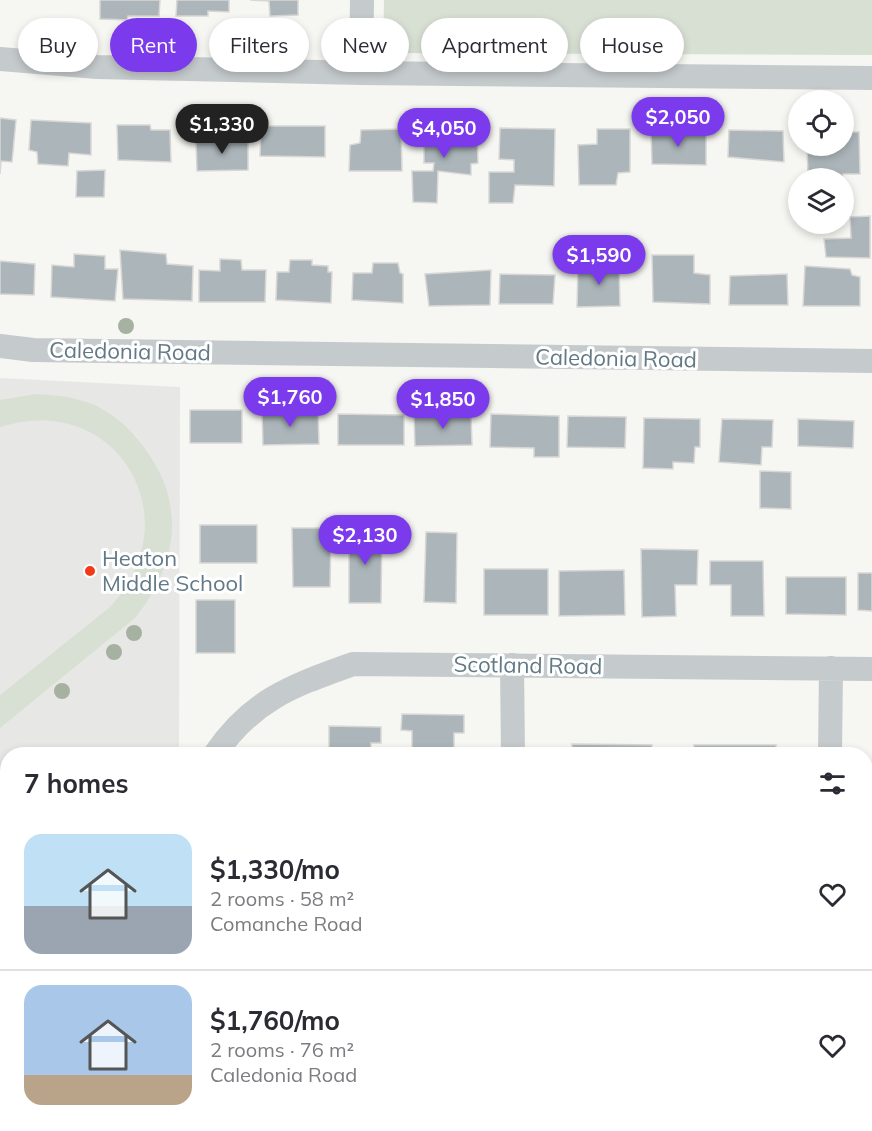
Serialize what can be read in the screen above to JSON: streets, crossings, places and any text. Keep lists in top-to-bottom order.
{
  "streets": {
    "street": ["Caledonia Road", "Scotland Road"]
  },
  "places": ["Heaton Middle School"],
  "page": {
    "chip": [
      "Buy",
      "Rent",
      "Filters",
      "New",
      "Apartment",
      "House"
    ],
    "price": [
      "$2,050",
      "$1,330",
      "$4,050",
      "$1,590",
      "$1,760",
      "$1,850",
      "$2,130"
    ],
    "heading": "7 homes",
    "list": [
      {
        "name": "$1,330/mo",
        "note": "2 rooms · 58 m² · Comanche Road"
      },
      {
        "name": "$1,760/mo",
        "note": "2 rooms · 76 m² · Caledonia Road"
      }
    ]
  }
}
